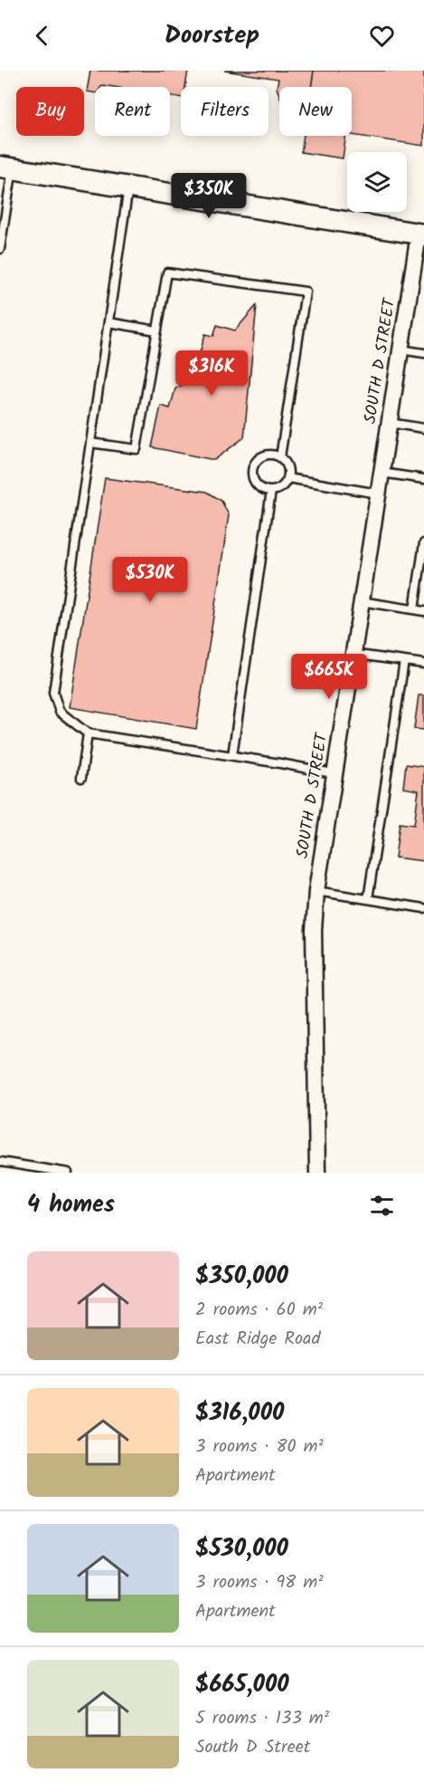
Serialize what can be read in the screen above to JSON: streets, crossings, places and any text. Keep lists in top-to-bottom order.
{
  "streets": {
    "street": ["SOUTH D STREET"]
  },
  "page": {
    "header": "Doorstep",
    "chip": [
      "Buy",
      "Rent",
      "Filters",
      "New"
    ],
    "price": [
      "$350K",
      "$316K",
      "$530K",
      "$665K"
    ],
    "heading": "4 homes",
    "list": [
      {
        "name": "$350,000",
        "note": "2 rooms · 60 m² · East Ridge Road"
      },
      {
        "name": "$316,000",
        "note": "3 rooms · 80 m² · Apartment"
      },
      {
        "name": "$530,000",
        "note": "3 rooms · 98 m² · Apartment"
      },
      {
        "name": "$665,000",
        "note": "5 rooms · 133 m² · South D Street"
      }
    ]
  }
}
